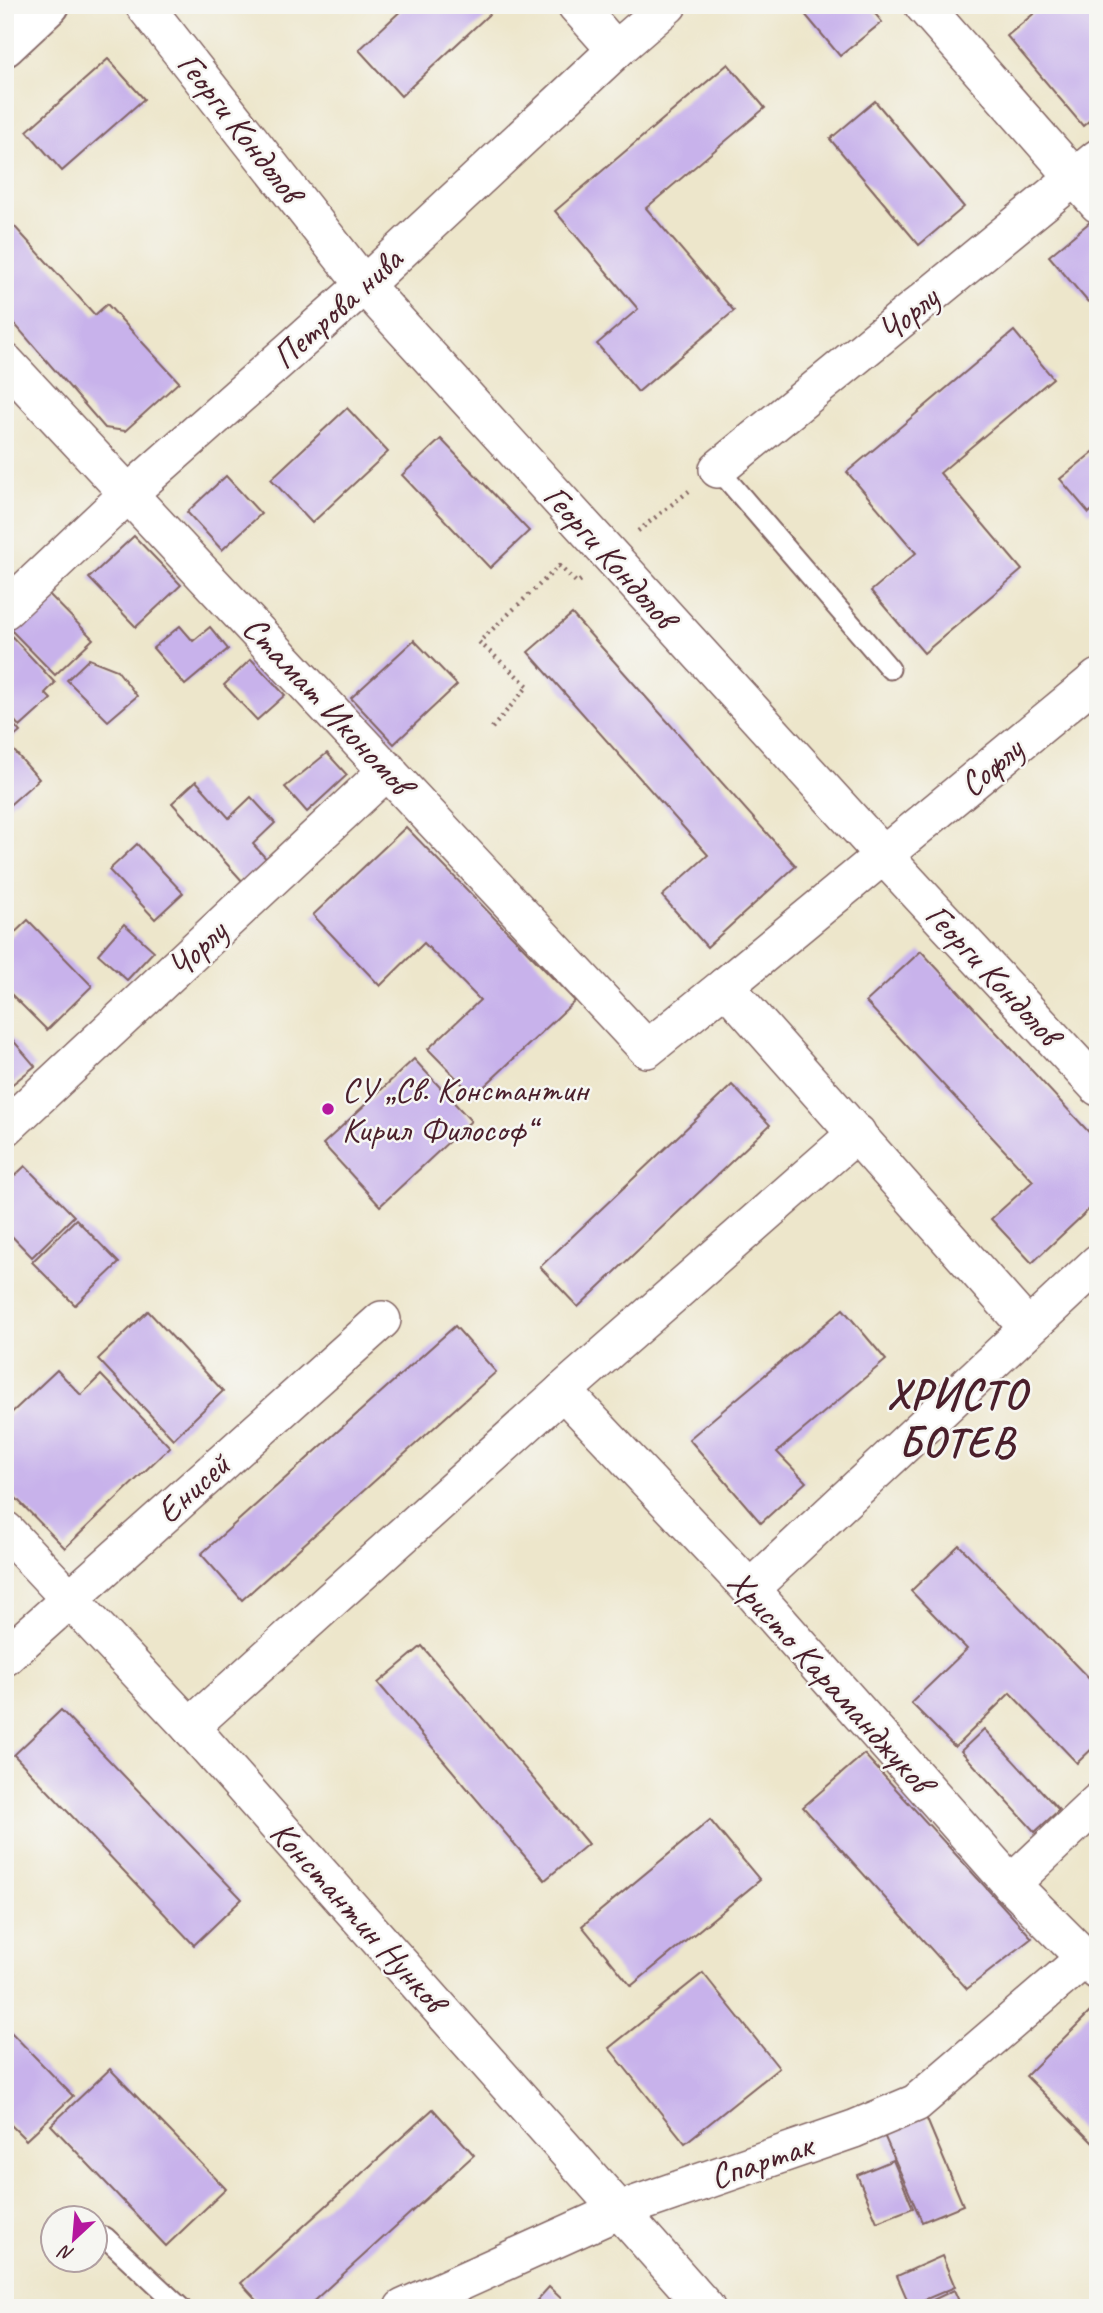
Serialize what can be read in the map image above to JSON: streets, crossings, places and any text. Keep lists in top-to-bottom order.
{
  "streets": {
    "street": [
      "Георги Кондолов",
      "Петрова нива",
      "Чорлу",
      "Стамат Икономов",
      "Софлу",
      "Енисей",
      "Христо Караманджуков",
      "Константин Нунков",
      "Спартак"
    ]
  },
  "crossings": [
    ["Георги Кондолов", "Петрова нива"],
    ["Георги Кондолов", "Софлу"],
    ["Петрова нива", "Стамат Икономов"],
    ["Чорлу", "Стамат Икономов"],
    ["Стамат Икономов", "Софлу"],
    ["Енисей", "Константин Нунков"],
    ["Христо Караманджуков", "Спартак"],
    ["Константин Нунков", "Спартак"]
  ],
  "districts": ["ХРИСТО БОТЕВ"],
  "places": ["СУ „Св. Константин Кирил Философ“"],
  "north": "bottom left"
}
